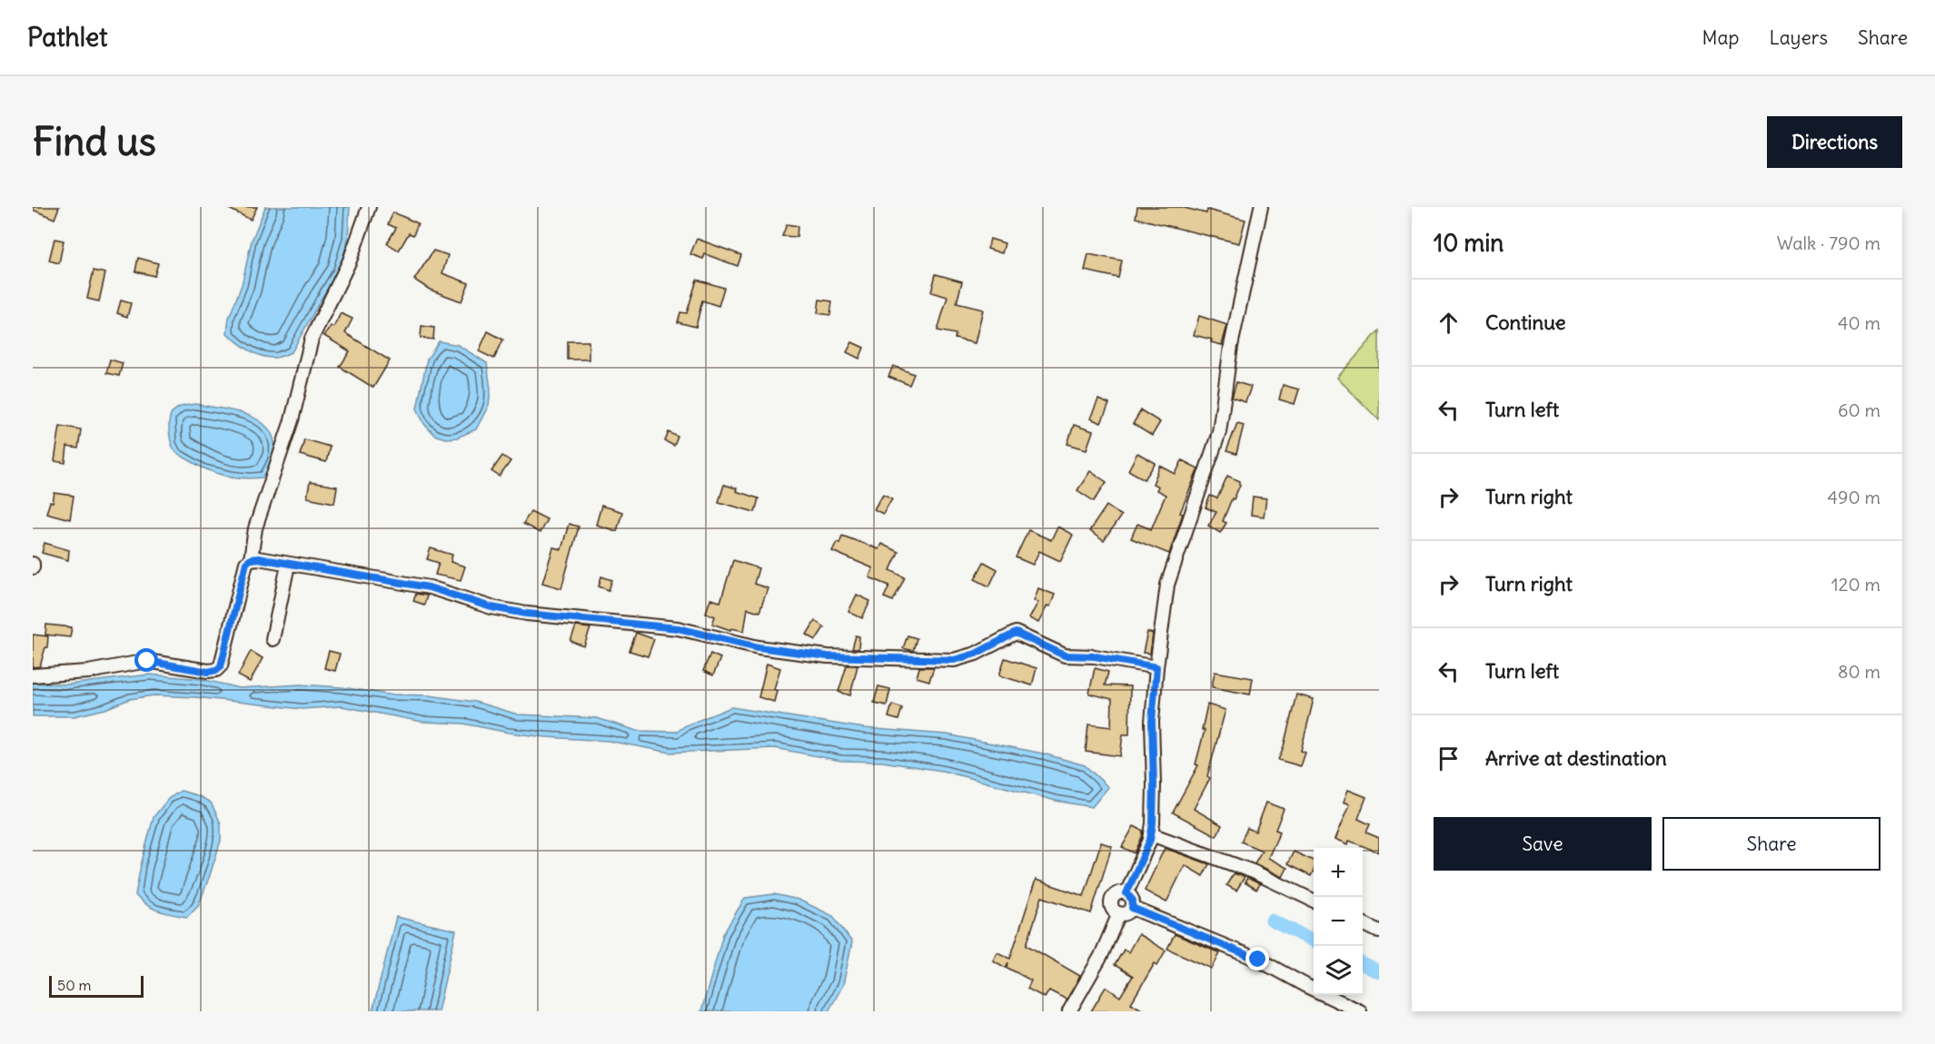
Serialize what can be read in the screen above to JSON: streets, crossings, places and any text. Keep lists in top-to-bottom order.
{
  "scale_bar": "50 m",
  "page": {
    "header": "Pathlet",
    "nav": ["Map", "Layers", "Share"],
    "buttons": [
      "Directions",
      ["Save", "Share"]
    ],
    "title": "Find us",
    "heading": ["10 min", "Walk · 790 m"],
    "list": [
      ["Continue", "40 m"],
      ["Turn left", "60 m"],
      ["Turn right", "490 m"],
      ["Turn right", "120 m"],
      ["Turn left", "80 m"],
      "Arrive at destination"
    ],
    "map_buttons": ["+", "−"],
    "scale": "50 m"
  }
}
